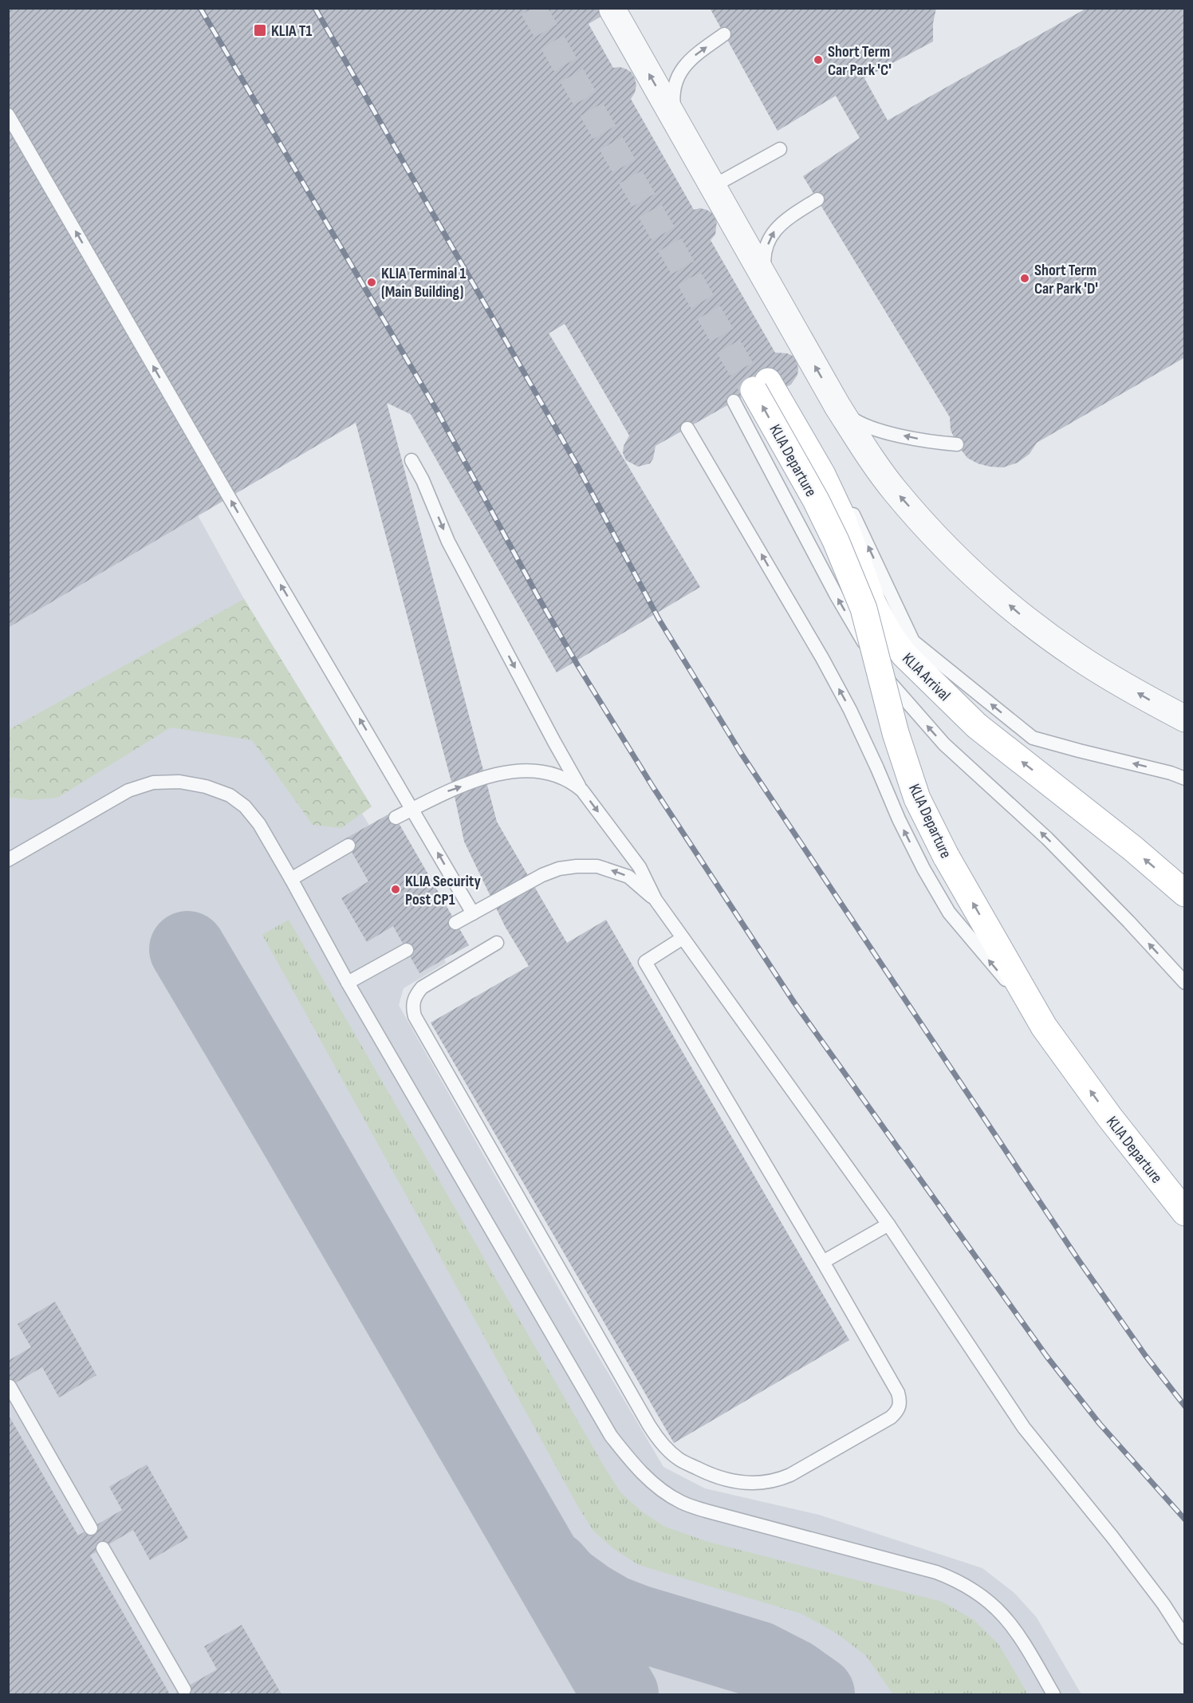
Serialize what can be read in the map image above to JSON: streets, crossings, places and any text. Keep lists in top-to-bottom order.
{
  "streets": {
    "main road": ["KLIA Departure", "KLIA Arrival"]
  },
  "crossings": [
    ["KLIA Departure", "KLIA Arrival"]
  ],
  "one_way": ["KLIA Departure", "KLIA Arrival"],
  "places": {
    "transit": ["KLIA T1"],
    "other": [
      "Short Term Car Park 'C'",
      "Short Term Car Park 'D'",
      "KLIA Terminal 1 (Main Building)",
      "KLIA Security Post CP1"
    ]
  }
}
